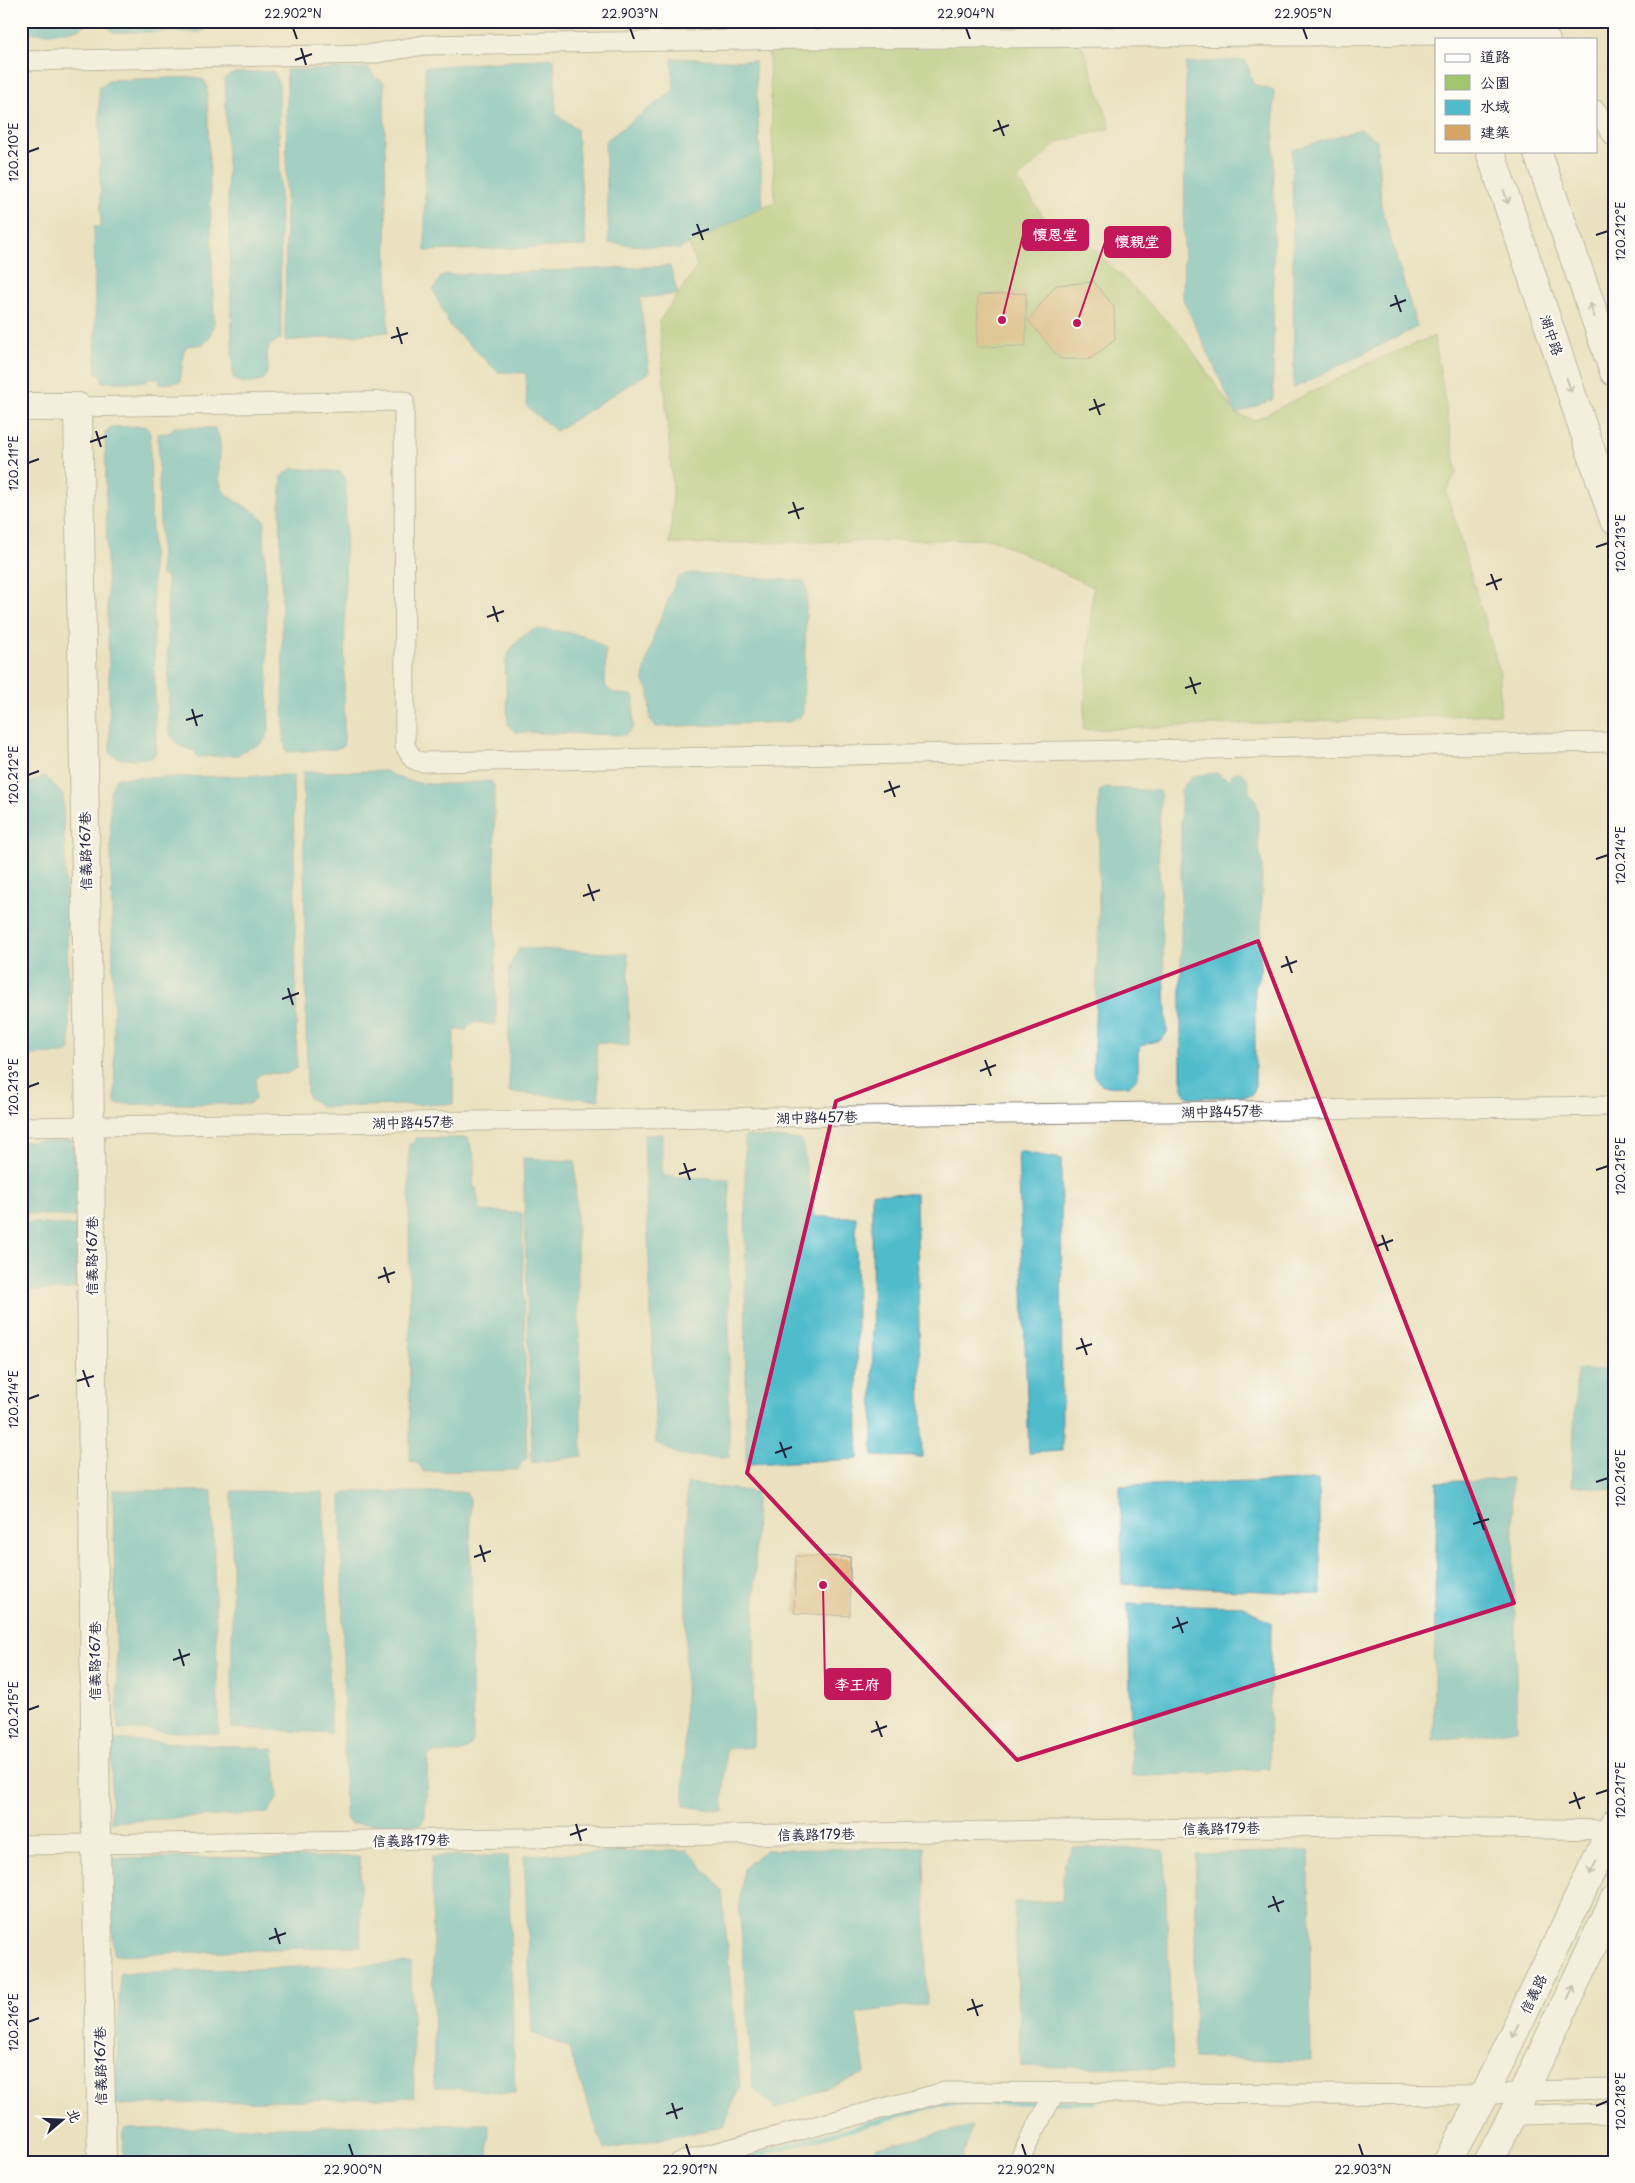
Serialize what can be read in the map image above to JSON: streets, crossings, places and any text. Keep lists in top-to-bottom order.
{
  "streets": {
    "street": [
      "湖中路",
      "信義路167巷",
      "湖中路457巷",
      "信義路179巷",
      "信義路"
    ]
  },
  "crossings": [
    ["信義路167巷", "湖中路457巷"],
    ["信義路167巷", "信義路179巷"],
    ["信義路179巷", "信義路"]
  ],
  "places": ["懷恩堂", "懷親堂", "李王府"],
  "legend": [
    "道路",
    "公園",
    "水域",
    "建築"
  ],
  "north": "right",
  "coordinates": [
    "22.902°N",
    "22.903°N",
    "22.904°N",
    "22.905°N",
    "120.210°E",
    "120.212°E",
    "120.211°E",
    "120.213°E",
    "120.214°E",
    "120.215°E",
    "120.216°E",
    "120.217°E",
    "120.218°E",
    "22.900°N",
    "22.901°N"
  ]
}
